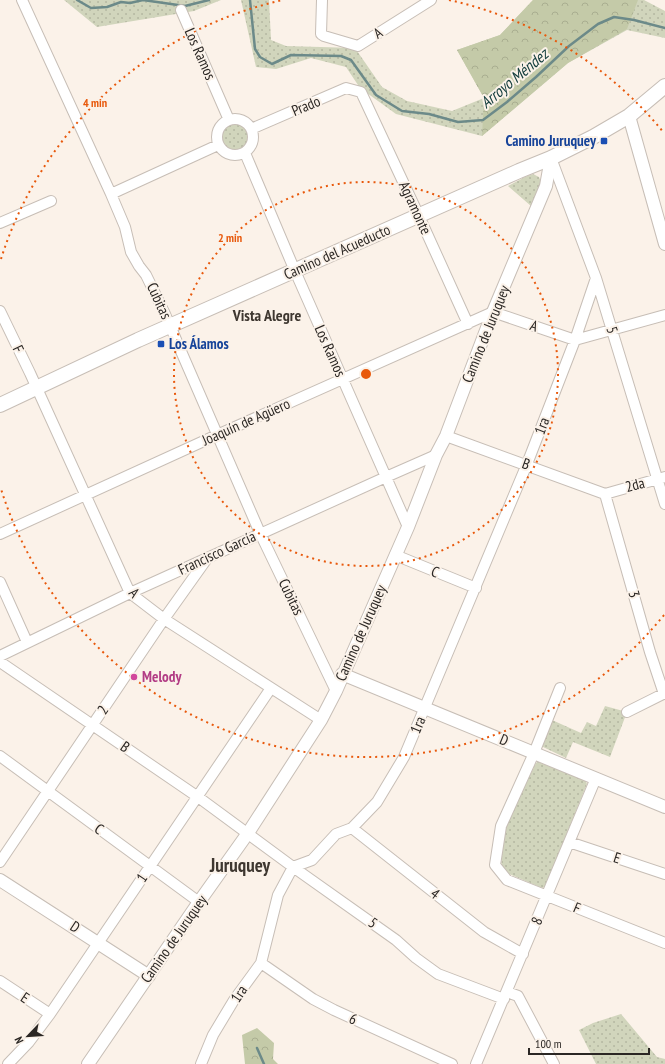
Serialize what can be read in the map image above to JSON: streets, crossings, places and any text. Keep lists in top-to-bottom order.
{
  "streets": {
    "main road": ["Camino del Acueducto"],
    "street": [
      "A",
      "Los Ramos",
      "Prado",
      "Agramonte",
      "Cubitas",
      "5",
      "Camino de Juruquey",
      "F",
      "Joaquín de Agüero",
      "1ra",
      "B",
      "2da",
      "Francisco García",
      "C",
      "3",
      "2",
      "D",
      "E",
      "1",
      "4",
      "8",
      "6"
    ]
  },
  "crossings": [
    ["A", "Camino del Acueducto"],
    ["A", "Camino de Juruquey"],
    ["A", "F"],
    ["A", "Joaquín de Agüero"],
    ["A", "1ra"],
    ["A", "Francisco García"],
    ["A", "2"],
    ["A", "1"],
    ["Los Ramos", "Prado"],
    ["Los Ramos", "Camino del Acueducto"],
    ["Los Ramos", "Camino de Juruquey"],
    ["Los Ramos", "Joaquín de Agüero"],
    ["Los Ramos", "Francisco García"],
    ["Prado", "Agramonte"],
    ["Agramonte", "Camino del Acueducto"],
    ["Agramonte", "Joaquín de Agüero"],
    ["Camino del Acueducto", "Cubitas"],
    ["Camino del Acueducto", "5"],
    ["Camino del Acueducto", "Camino de Juruquey"],
    ["Camino del Acueducto", "F"],
    ["Cubitas", "Camino de Juruquey"],
    ["Cubitas", "Joaquín de Agüero"],
    ["Cubitas", "Francisco García"],
    ["5", "Camino de Juruquey"],
    ["5", "1ra"],
    ["5", "B"],
    ["5", "2da"],
    ["5", "8"],
    ["Camino de Juruquey", "Joaquín de Agüero"],
    ["Camino de Juruquey", "B"],
    ["Camino de Juruquey", "Francisco García"],
    ["Camino de Juruquey", "C"],
    ["Camino de Juruquey", "D"],
    ["F", "D"],
    ["F", "8"],
    ["1ra", "B"],
    ["1ra", "C"],
    ["1ra", "D"],
    ["1ra", "4"],
    ["1ra", "6"],
    ["B", "2da"],
    ["B", "3"],
    ["B", "2"],
    ["B", "1"],
    ["2da", "3"],
    ["Francisco García", "2"],
    ["C", "2"],
    ["C", "1"],
    ["D", "1"],
    ["D", "8"],
    ["E", "1"],
    ["E", "8"],
    ["4", "8"]
  ],
  "districts": ["Vista Alegre", "Juruquey"],
  "water": ["Arroyo Méndez"],
  "places": {
    "transit": ["Camino Juruquey", "Los Álamos"],
    "other": ["Melody"]
  },
  "scale_bar": "100 m",
  "north": "bottom left",
  "rings": ["4 min", "2 min"]
}
